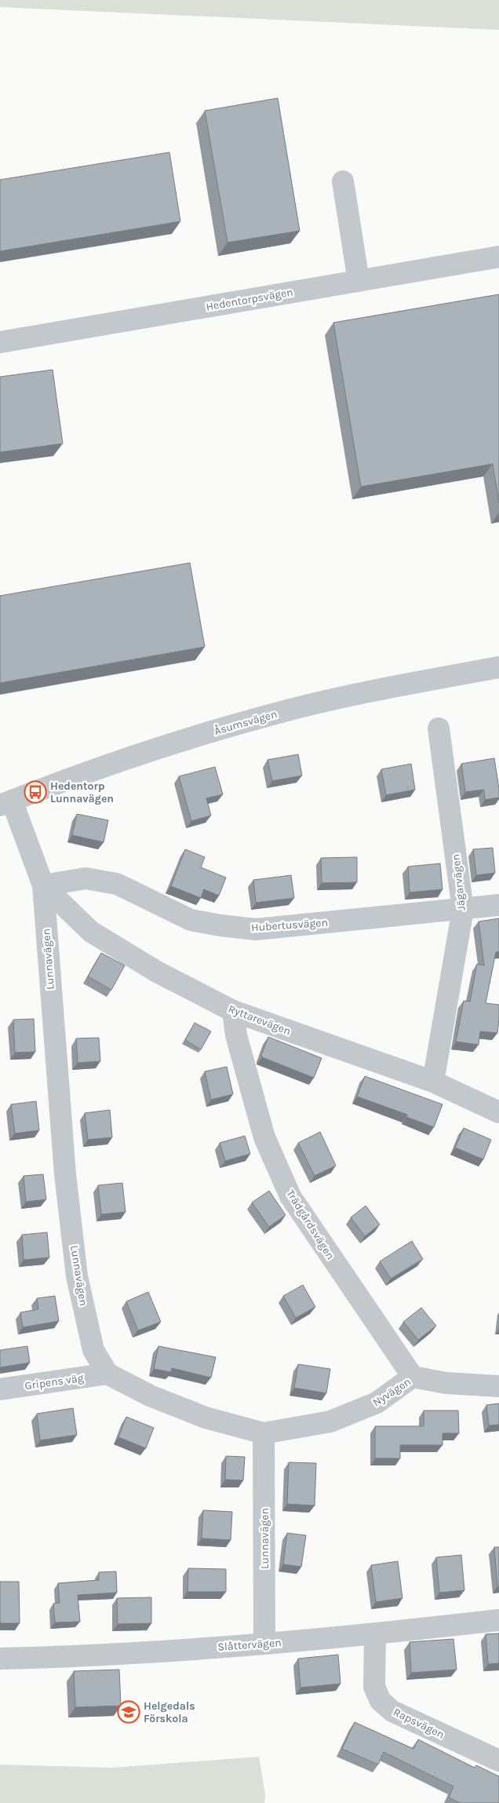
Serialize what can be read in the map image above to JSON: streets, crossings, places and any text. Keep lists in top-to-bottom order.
{
  "streets": {
    "street": [
      "Hedentorpsvägen",
      "Åsumsvägen",
      "Jägarvägen",
      "Hubertusvägen",
      "Lunnavägen",
      "Ryttarevägen",
      "Trädgårdsvägen",
      "Gripens väg",
      "Nyvägen",
      "Slåttervägen",
      "Rapsvägen"
    ]
  },
  "crossings": [
    ["Åsumsvägen", "Lunnavägen"],
    ["Jägarvägen", "Hubertusvägen"],
    ["Jägarvägen", "Ryttarevägen"],
    ["Hubertusvägen", "Lunnavägen"],
    ["Hubertusvägen", "Ryttarevägen"],
    ["Lunnavägen", "Ryttarevägen"],
    ["Lunnavägen", "Gripens väg"],
    ["Lunnavägen", "Nyvägen"],
    ["Lunnavägen", "Slåttervägen"],
    ["Ryttarevägen", "Trädgårdsvägen"],
    ["Trädgårdsvägen", "Nyvägen"],
    ["Slåttervägen", "Rapsvägen"]
  ],
  "places": {
    "bus stop": ["Hedentorp Lunnavägen"],
    "school or university": ["Helgedals Förskola"]
  }
}
